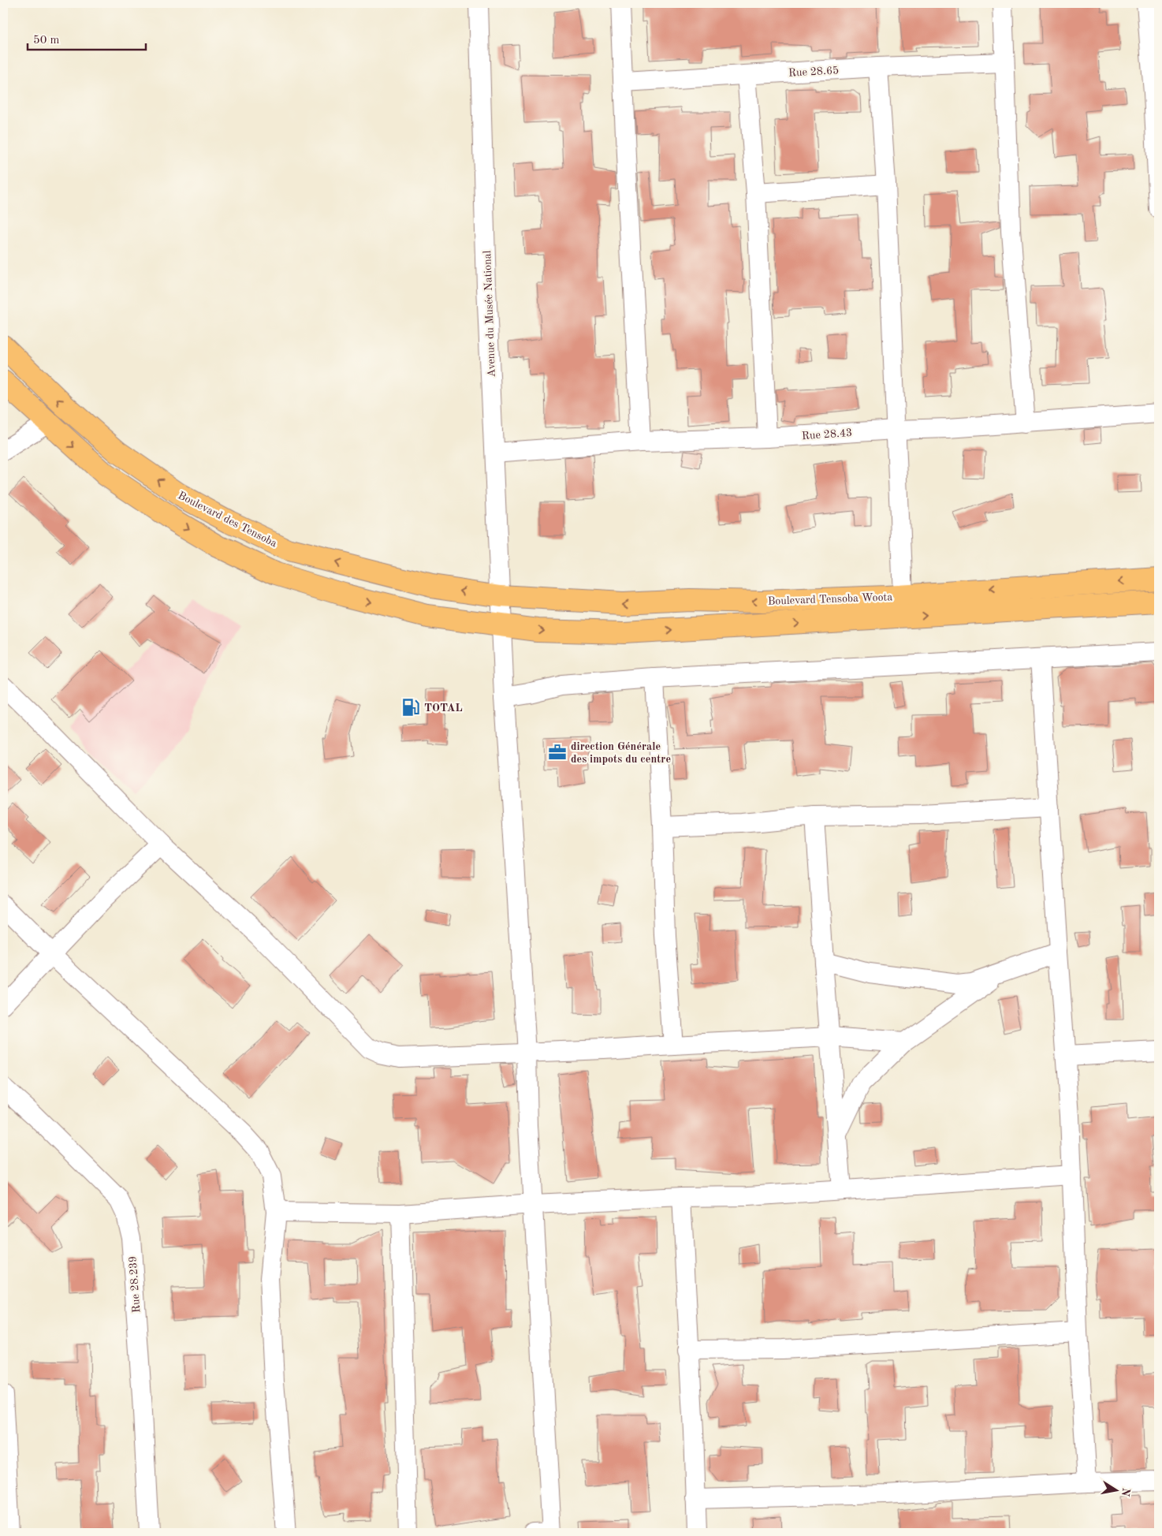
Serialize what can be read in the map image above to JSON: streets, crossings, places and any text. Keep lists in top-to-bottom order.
{
  "streets": {
    "main road": ["Boulevard des Tensoba", "Boulevard Tensoba Woota"],
    "street": [
      "Rue 28.65",
      "Avenue du Musée National",
      "Rue 28.43",
      "Rue 28.239"
    ]
  },
  "crossings": [
    ["Avenue du Musée National", "Rue 28.43"],
    ["Avenue du Musée National", "Boulevard des Tensoba"],
    ["Avenue du Musée National", "Boulevard Tensoba Woota"],
    ["Boulevard des Tensoba", "Boulevard Tensoba Woota"]
  ],
  "places": {
    "fuel station": ["TOTAL"],
    "office": ["direction Générale des impots du centre"]
  },
  "scale_bar": "50 m",
  "north": "right"
}
